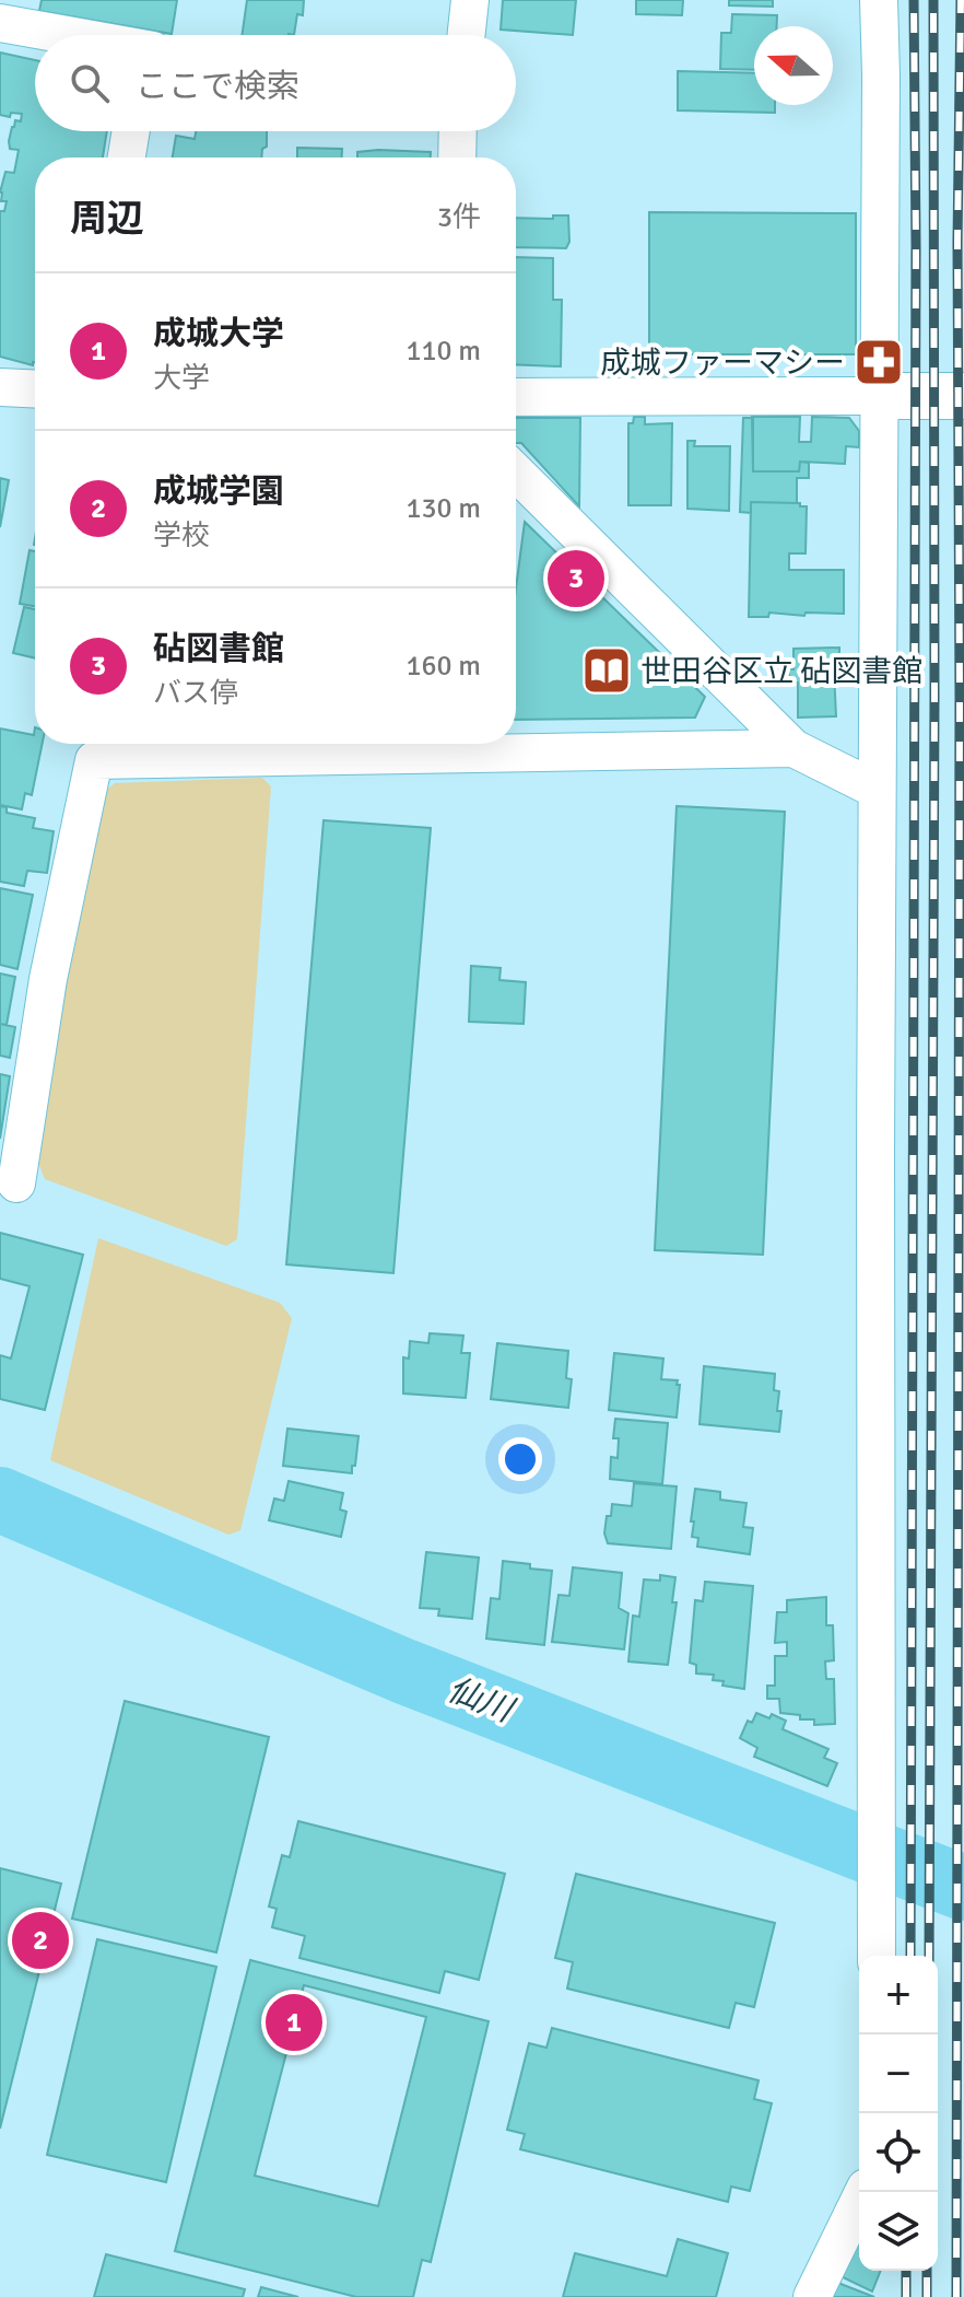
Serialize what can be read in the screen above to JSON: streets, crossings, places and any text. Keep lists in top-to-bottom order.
{
  "water": ["仙川"],
  "places": {
    "pharmacy": ["成城ファーマシー"],
    "library": ["世田谷区立 砧図書館"]
  },
  "north": "left",
  "page": {
    "search": "ここで検索",
    "heading": ["周辺", "3件"],
    "list": [
      {
        "mark": "1",
        "name": "成城大学",
        "note": "大学",
        "value": "110 m"
      },
      {
        "mark": "2",
        "name": "成城学園",
        "note": "学校",
        "value": "130 m"
      },
      {
        "mark": "3",
        "name": "砧図書館",
        "note": "バス停",
        "value": "160 m"
      }
    ],
    "pins": ["3", "2", "1"],
    "map_buttons": ["+", "−"]
  }
}
